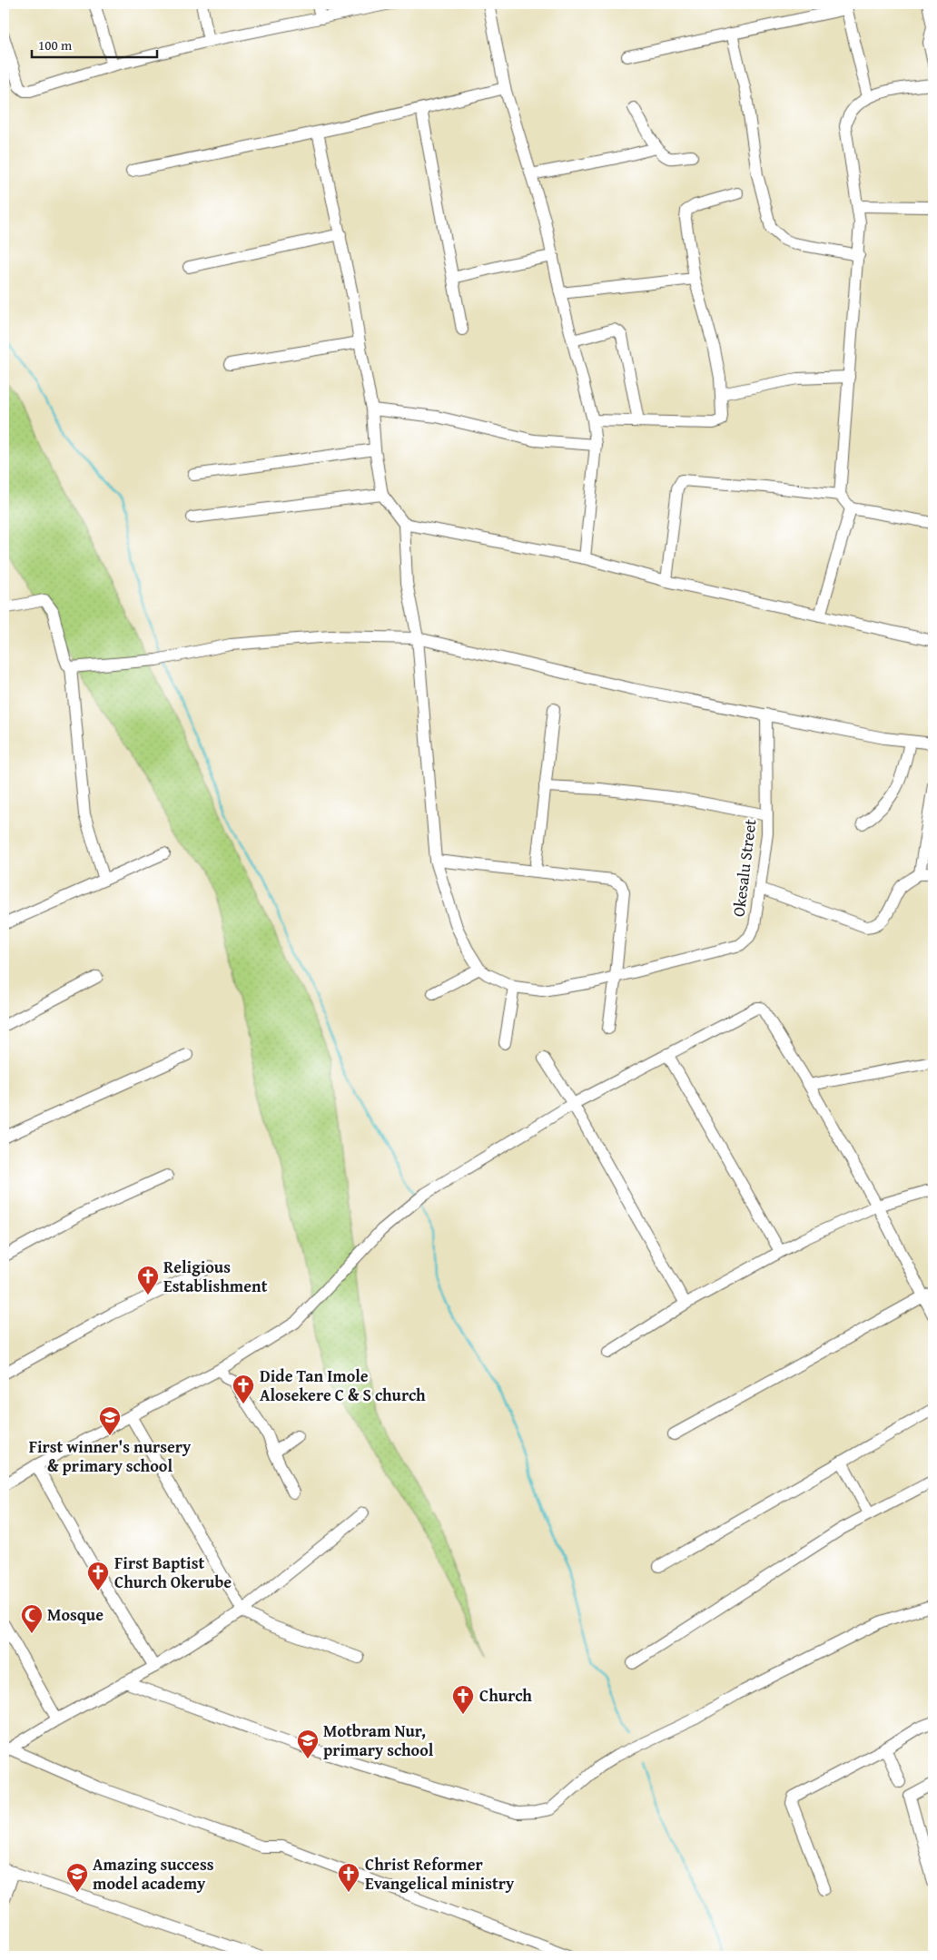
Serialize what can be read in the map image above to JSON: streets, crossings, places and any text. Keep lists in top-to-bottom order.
{
  "streets": {
    "street": ["Okesalu Street"]
  },
  "places": {
    "church": [
      "Religious Establishment",
      "Dide Tan Imole Alosekere C & S church",
      "First Baptist Church Okerube",
      "Church",
      "Christ Reformer Evangelical ministry"
    ],
    "school or university": ["First winner's nursery & primary school", "Motbram Nur, primary school", "Amazing success model academy"],
    "mosque": ["Mosque"]
  },
  "scale_bar": "100 m"
}
